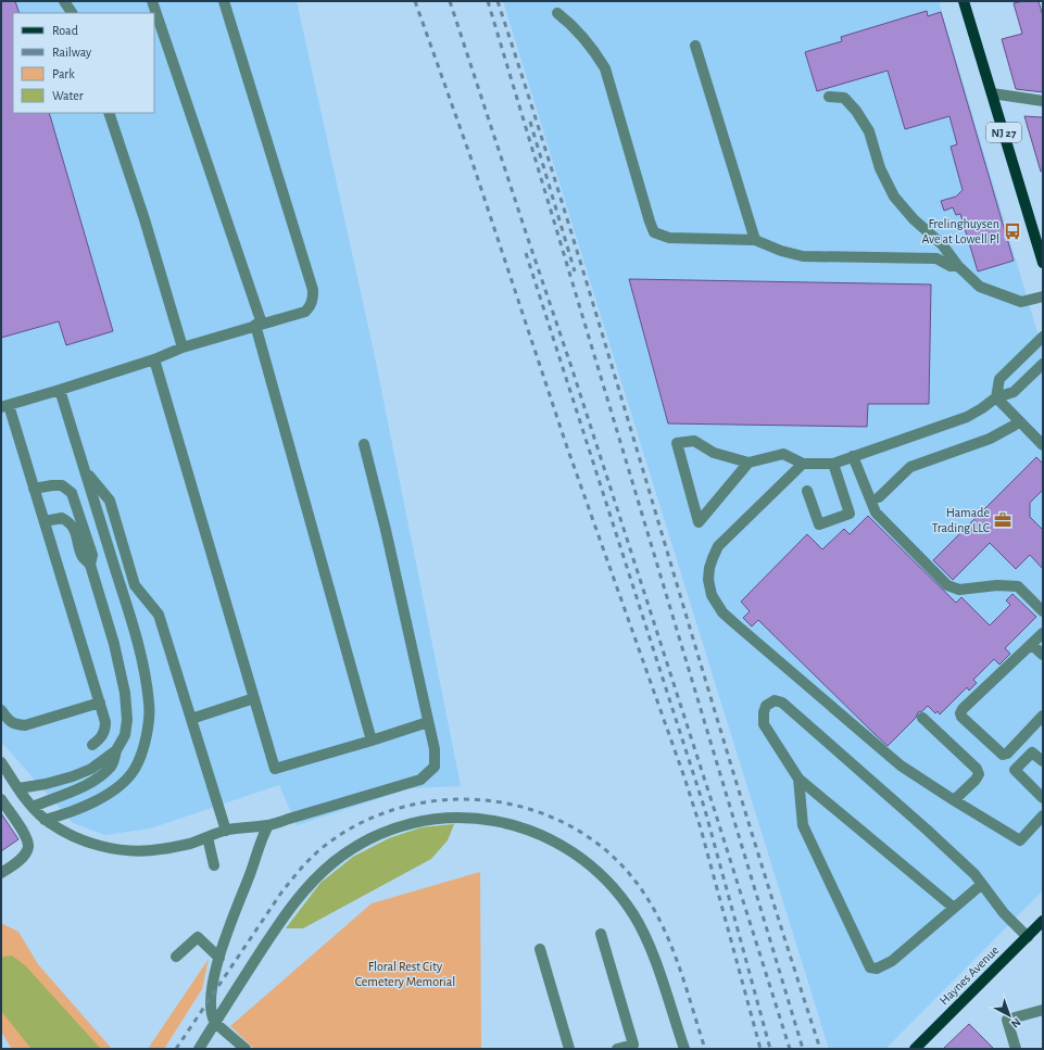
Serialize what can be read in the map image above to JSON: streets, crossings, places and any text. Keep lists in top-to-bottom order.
{
  "streets": {
    "main road": ["NJ 27", "Haynes Avenue"]
  },
  "parks": ["Floral Rest City Cemetery Memorial"],
  "places": {
    "bus stop": ["Frelinghuysen Ave at Lowell Pl"],
    "office": ["Hamade Trading LLC"]
  },
  "legend": [
    "Road",
    "Railway",
    "Park",
    "Water"
  ],
  "north": "bottom right"
}
